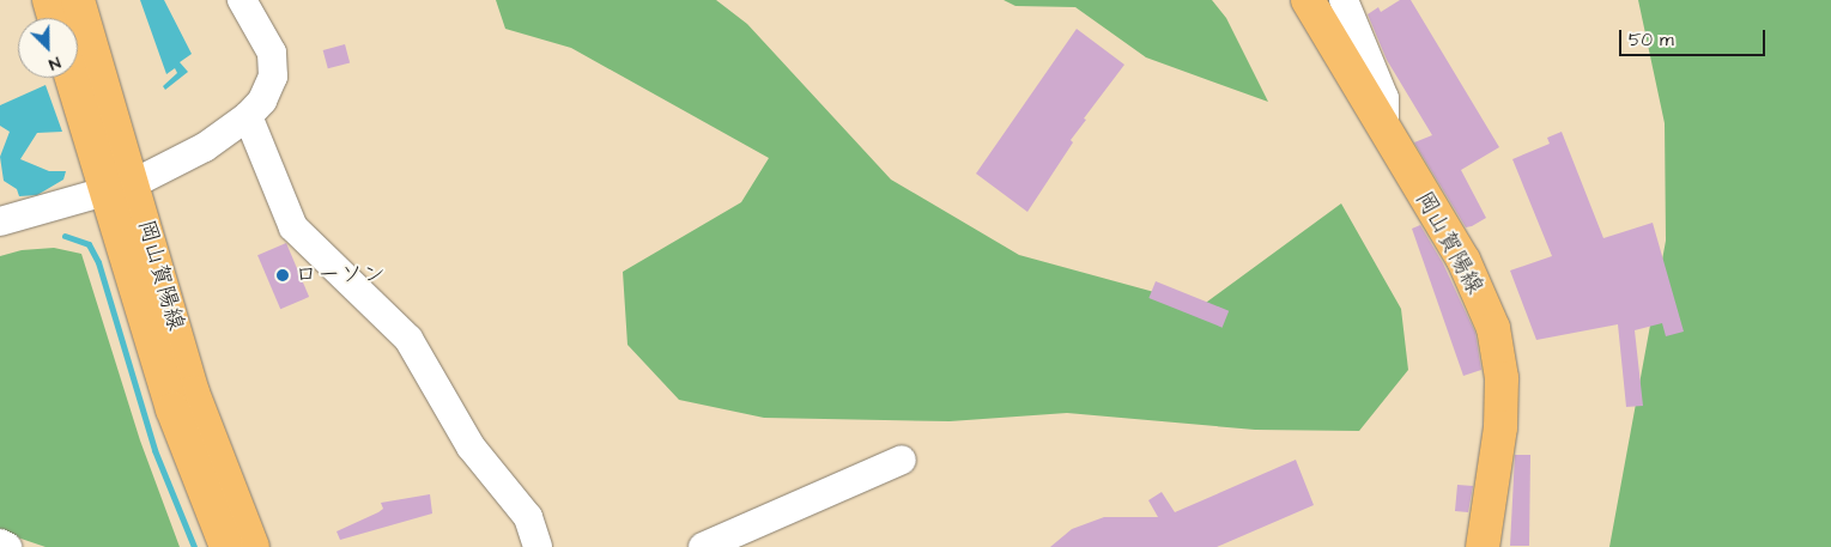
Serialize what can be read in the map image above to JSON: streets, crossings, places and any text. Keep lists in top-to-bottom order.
{
  "streets": {
    "main road": ["岡山賀陽線"]
  },
  "places": ["ローソン"],
  "scale_bar": "50 m",
  "north": "bottom right"
}
